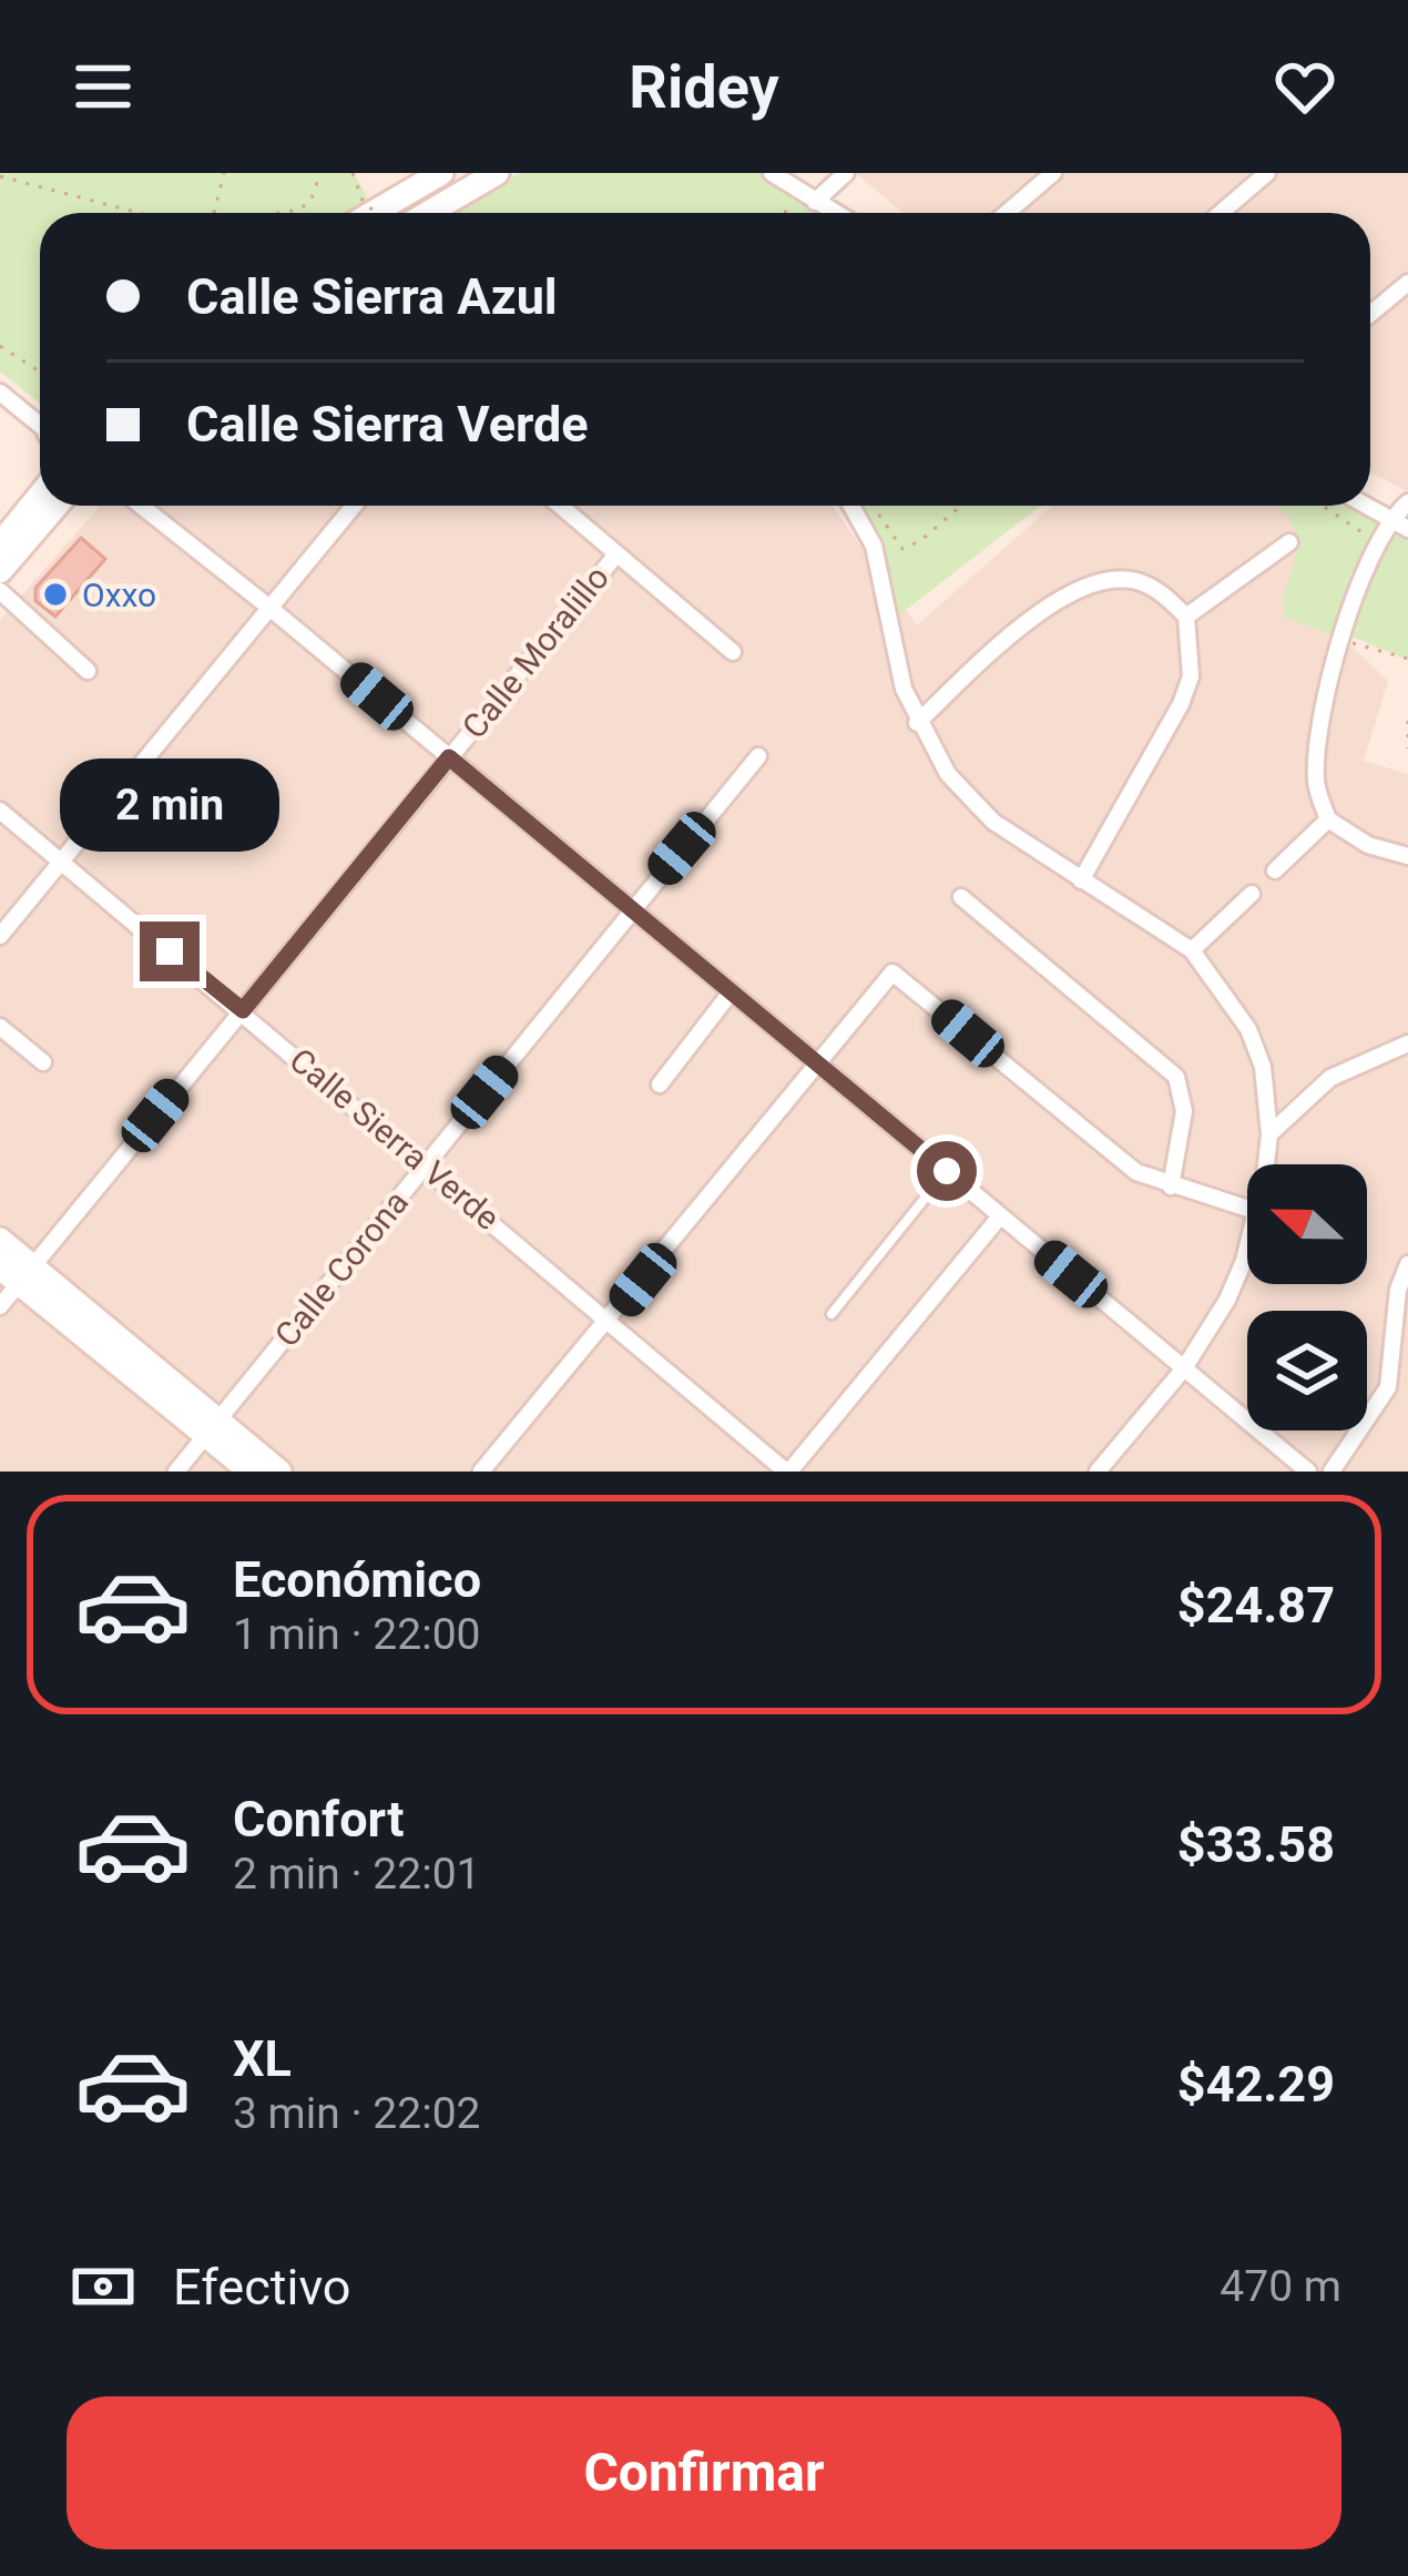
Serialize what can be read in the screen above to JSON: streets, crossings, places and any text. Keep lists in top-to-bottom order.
{
  "streets": {
    "street": ["Calle Moralillo", "Calle Sierra Verde", "Calle Corona"]
  },
  "crossings": [
    ["Calle Moralillo", "Calle Sierra Verde"],
    ["Calle Sierra Verde", "Calle Corona"]
  ],
  "places": ["Oxxo"],
  "north": "left",
  "page": {
    "header": "Ridey",
    "banner": ["Calle Sierra Azul", "Calle Sierra Verde"],
    "bubble": "2 min",
    "list": [
      {
        "name": "Económico",
        "note": "1 min · 22:00",
        "value": "$24.87"
      },
      {
        "name": "Confort",
        "note": "2 min · 22:01",
        "value": "$33.58"
      },
      {
        "name": "XL",
        "note": "3 min · 22:02",
        "value": "$42.29"
      }
    ],
    "pay": ["Efectivo", "470 m"],
    "buttons": "Confirmar"
  }
}
